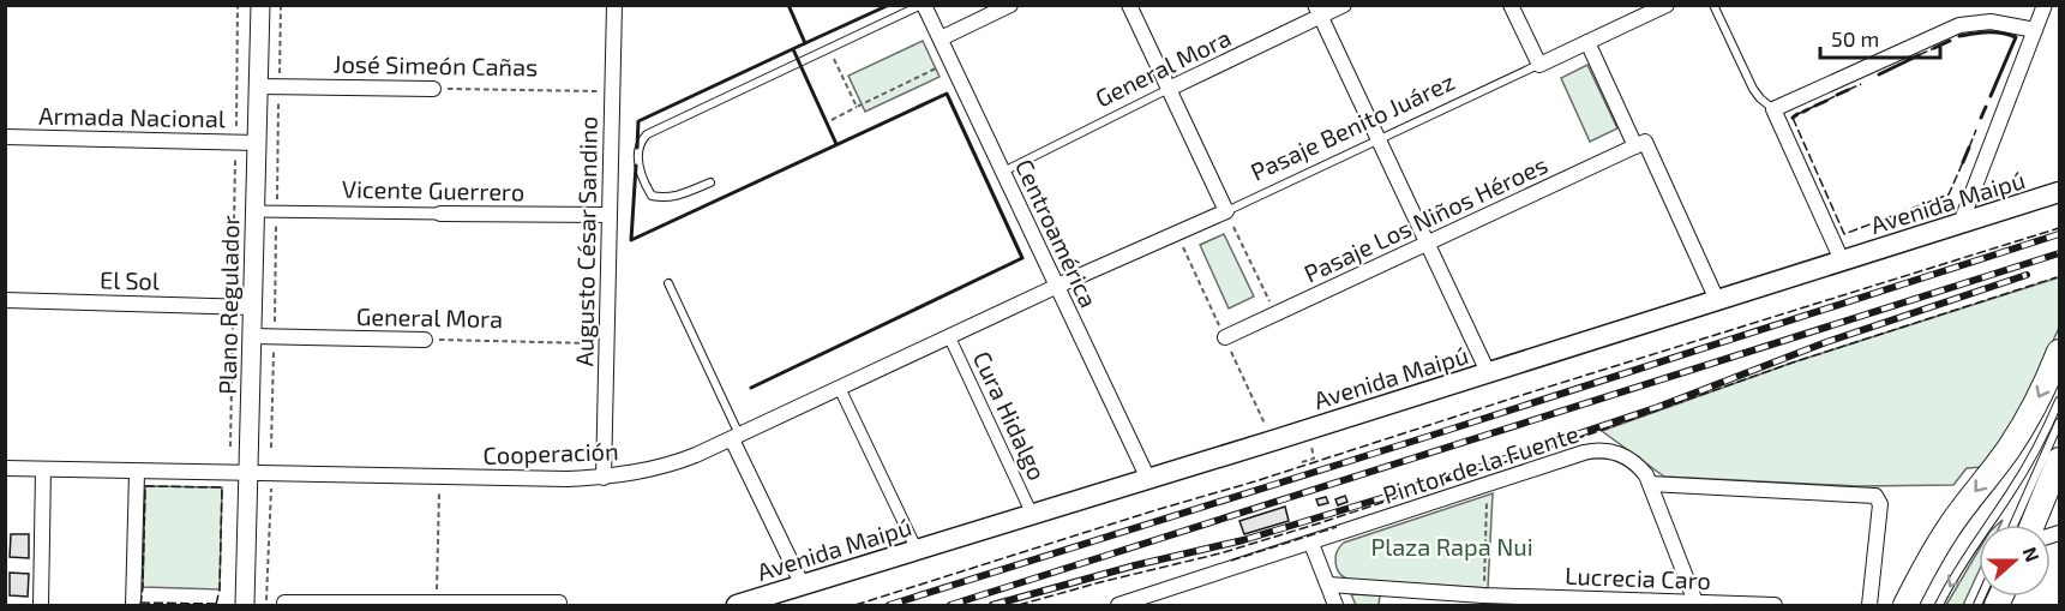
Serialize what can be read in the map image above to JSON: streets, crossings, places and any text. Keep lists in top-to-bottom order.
{
  "streets": {
    "main road": ["Avenida Maipú"],
    "street": [
      "José Simeón Cañas",
      "General Mora",
      "Armada Nacional",
      "Pasaje Benito Juárez",
      "Vicente Guerrero",
      "Pasaje Los Niños Héroes",
      "Centroamérica",
      "Augusto César Sandino",
      "El Sol",
      "Plano Regulador",
      "Cura Hidalgo",
      "Cooperación",
      "Pintor de la Fuente",
      "Lucrecia Caro"
    ]
  },
  "crossings": [
    ["José Simeón Cañas", "Augusto César Sandino"],
    ["José Simeón Cañas", "Plano Regulador"],
    ["General Mora", "Centroamérica"],
    ["General Mora", "Augusto César Sandino"],
    ["General Mora", "Plano Regulador"],
    ["Armada Nacional", "Plano Regulador"],
    ["Pasaje Benito Juárez", "Centroamérica"],
    ["Pasaje Benito Juárez", "Cooperación"],
    ["Vicente Guerrero", "Augusto César Sandino"],
    ["Vicente Guerrero", "Plano Regulador"],
    ["Avenida Maipú", "Centroamérica"],
    ["Avenida Maipú", "Cura Hidalgo"],
    ["Centroamérica", "Cooperación"],
    ["Augusto César Sandino", "Cooperación"],
    ["El Sol", "Plano Regulador"],
    ["Plano Regulador", "Cooperación"],
    ["Cura Hidalgo", "Cooperación"]
  ],
  "parks": ["Plaza Rapa Nui"],
  "scale_bar": "50 m",
  "north": "right"
}
